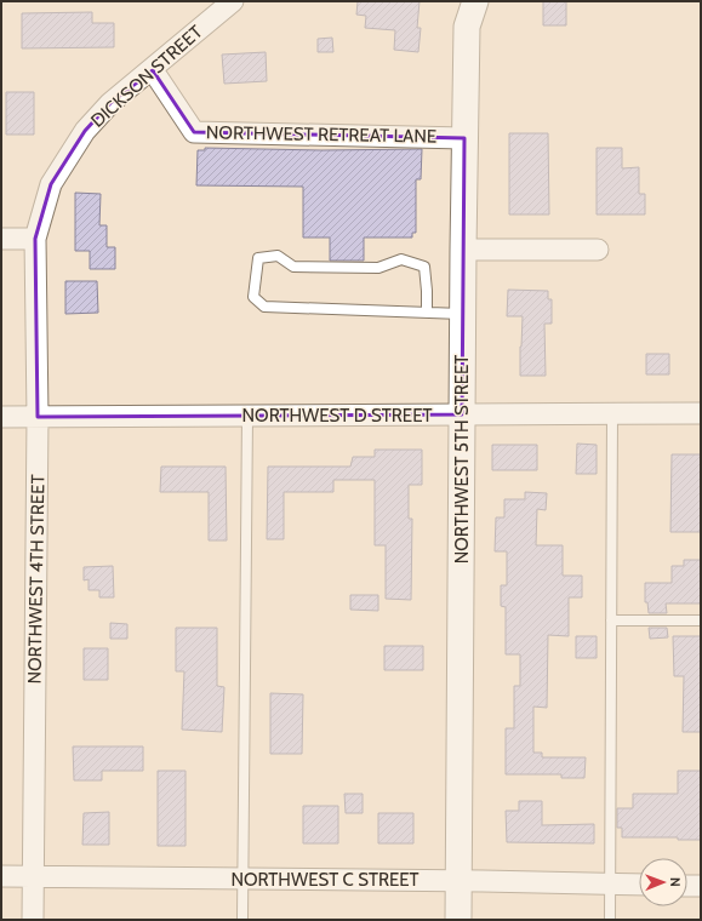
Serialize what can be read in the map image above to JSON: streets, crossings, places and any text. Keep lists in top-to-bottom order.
{
  "streets": {
    "street": [
      "DICKSON STREET",
      "NORTHWEST RETREAT LANE",
      "NORTHWEST D STREET",
      "NORTHWEST 5TH STREET",
      "NORTHWEST 4TH STREET",
      "NORTHWEST C STREET"
    ]
  },
  "crossings": [
    ["DICKSON STREET", "NORTHWEST RETREAT LANE"],
    ["DICKSON STREET", "NORTHWEST 4TH STREET"],
    ["NORTHWEST RETREAT LANE", "NORTHWEST 5TH STREET"],
    ["NORTHWEST D STREET", "NORTHWEST 5TH STREET"],
    ["NORTHWEST D STREET", "NORTHWEST 4TH STREET"],
    ["NORTHWEST 5TH STREET", "NORTHWEST C STREET"],
    ["NORTHWEST 4TH STREET", "NORTHWEST C STREET"]
  ],
  "north": "right"
}
